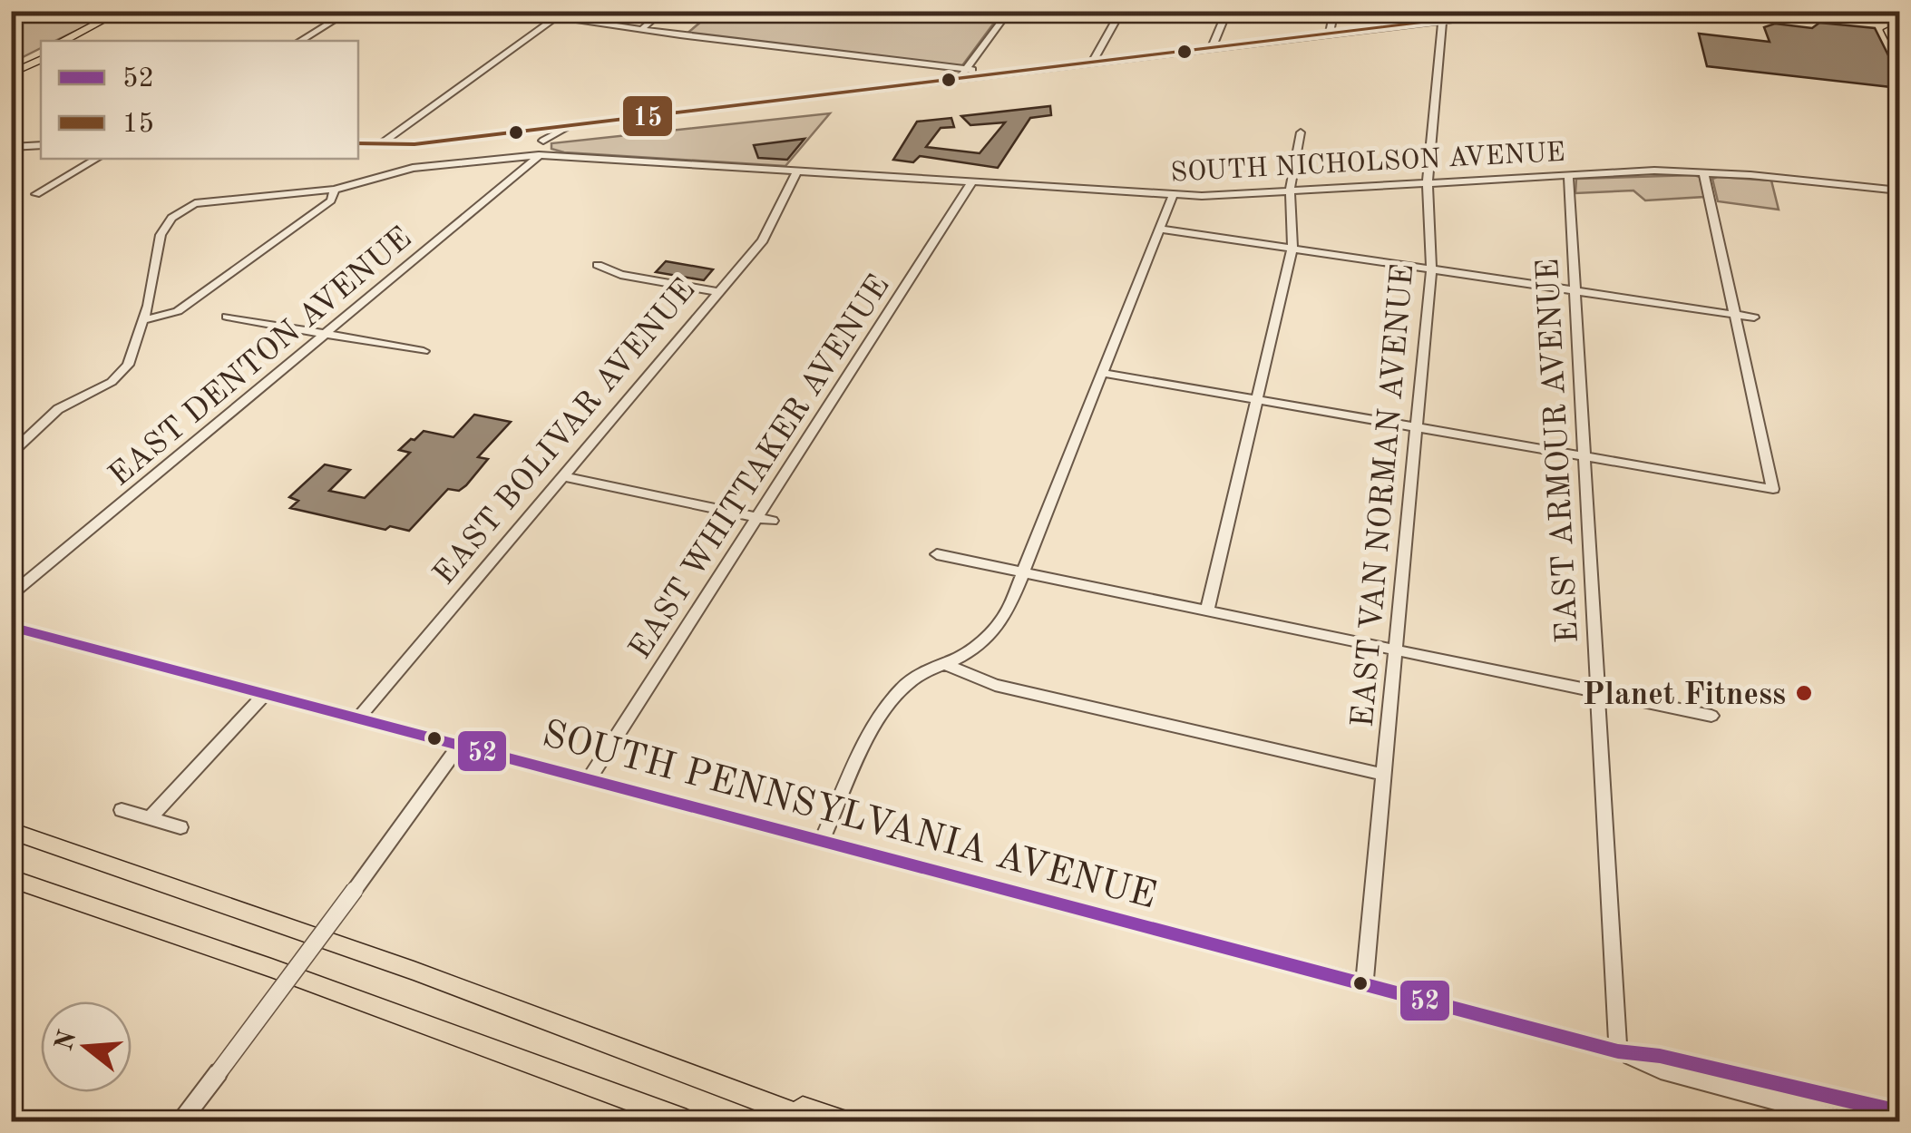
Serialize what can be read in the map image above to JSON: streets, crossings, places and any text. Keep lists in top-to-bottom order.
{
  "streets": {
    "street": [
      "SOUTH NICHOLSON AVENUE",
      "EAST DENTON AVENUE",
      "EAST BOLIVAR AVENUE",
      "EAST ARMOUR AVENUE",
      "EAST WHITTAKER AVENUE",
      "EAST VAN NORMAN AVENUE",
      "SOUTH PENNSYLVANIA AVENUE"
    ]
  },
  "crossings": [
    ["SOUTH NICHOLSON AVENUE", "EAST DENTON AVENUE"],
    ["SOUTH NICHOLSON AVENUE", "EAST BOLIVAR AVENUE"],
    ["SOUTH NICHOLSON AVENUE", "EAST ARMOUR AVENUE"],
    ["SOUTH NICHOLSON AVENUE", "EAST WHITTAKER AVENUE"],
    ["SOUTH NICHOLSON AVENUE", "EAST VAN NORMAN AVENUE"],
    ["EAST BOLIVAR AVENUE", "SOUTH PENNSYLVANIA AVENUE"],
    ["EAST ARMOUR AVENUE", "SOUTH PENNSYLVANIA AVENUE"],
    ["EAST WHITTAKER AVENUE", "SOUTH PENNSYLVANIA AVENUE"],
    ["EAST VAN NORMAN AVENUE", "SOUTH PENNSYLVANIA AVENUE"]
  ],
  "places": ["Planet Fitness"],
  "lines": ["transit line 15", "transit line 52"],
  "legend": ["52", "15"],
  "north": "left"
}
